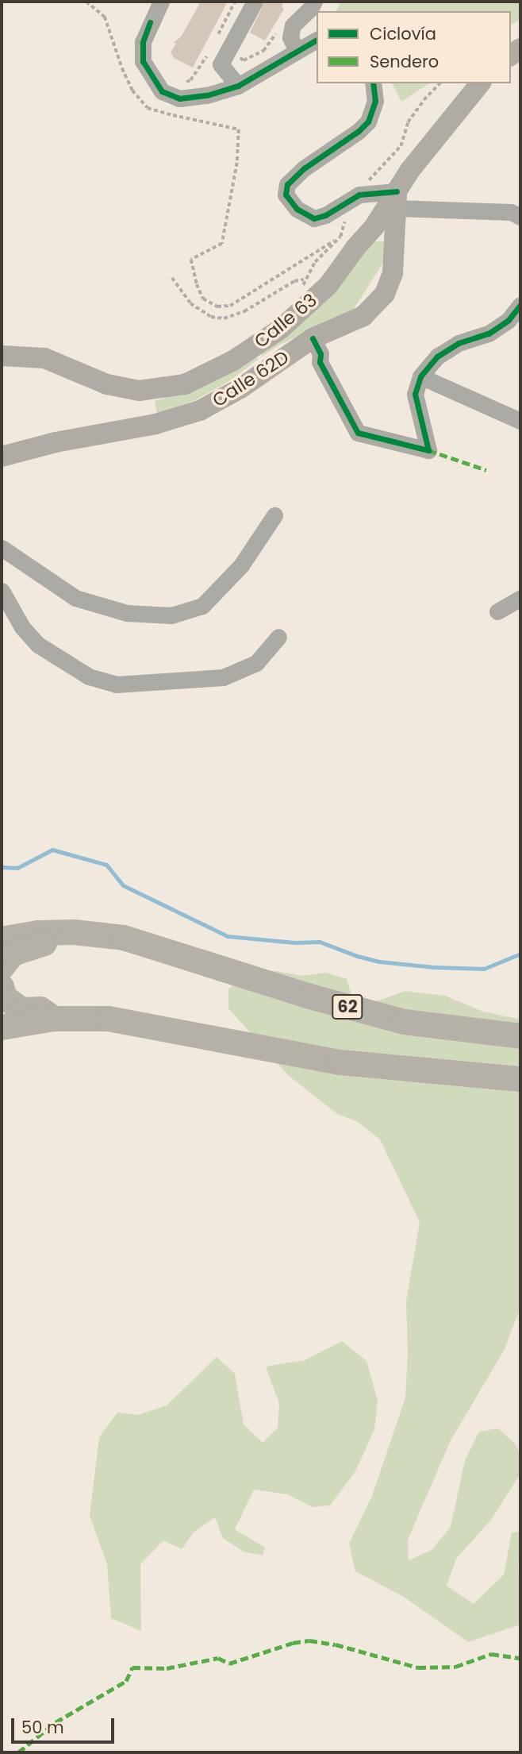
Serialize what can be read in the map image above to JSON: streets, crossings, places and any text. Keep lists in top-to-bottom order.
{
  "streets": {
    "highway": ["62"],
    "main road": ["Calle 63", "Calle 62D"]
  },
  "crossings": [
    ["Calle 63", "Calle 62D"]
  ],
  "legend": ["Ciclovía", "Sendero"],
  "scale_bar": "50 m"
}
